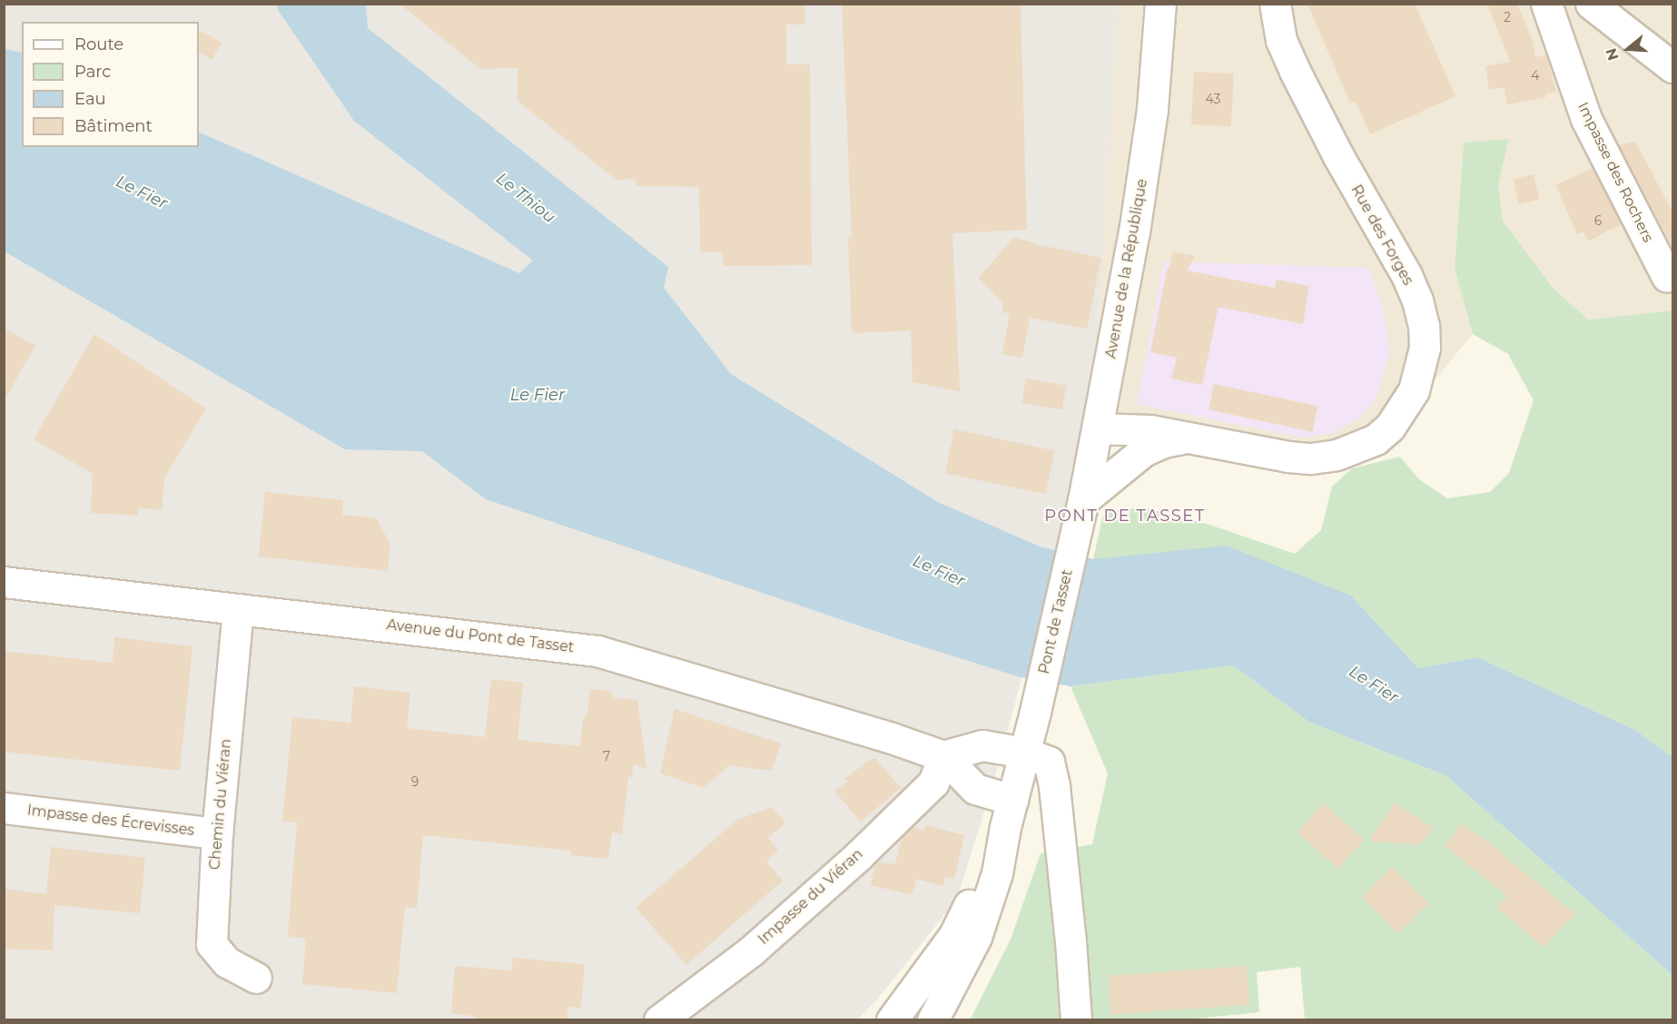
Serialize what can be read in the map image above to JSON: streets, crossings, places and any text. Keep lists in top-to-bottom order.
{
  "streets": {
    "street": [
      "Impasse des Rochers",
      "Rue des Forges",
      "Avenue de la République",
      "Pont de Tasset",
      "Avenue du Pont de Tasset",
      "Chemin du Viéran",
      "Impasse des Écrevisses",
      "Impasse du Viéran"
    ]
  },
  "crossings": [
    ["Rue des Forges", "Avenue de la République"],
    ["Avenue de la République", "Pont de Tasset"],
    ["Pont de Tasset", "Avenue du Pont de Tasset"],
    ["Avenue du Pont de Tasset", "Chemin du Viéran"],
    ["Avenue du Pont de Tasset", "Impasse du Viéran"],
    ["Chemin du Viéran", "Impasse des Écrevisses"]
  ],
  "districts": ["PONT DE TASSET"],
  "water": ["Le Fier", "Le Thiou"],
  "house_numbers": [
    "2",
    "4",
    "43",
    "6",
    "7",
    "9"
  ],
  "legend": [
    "Route",
    "Parc",
    "Eau",
    "Bâtiment"
  ],
  "north": "left"
}
